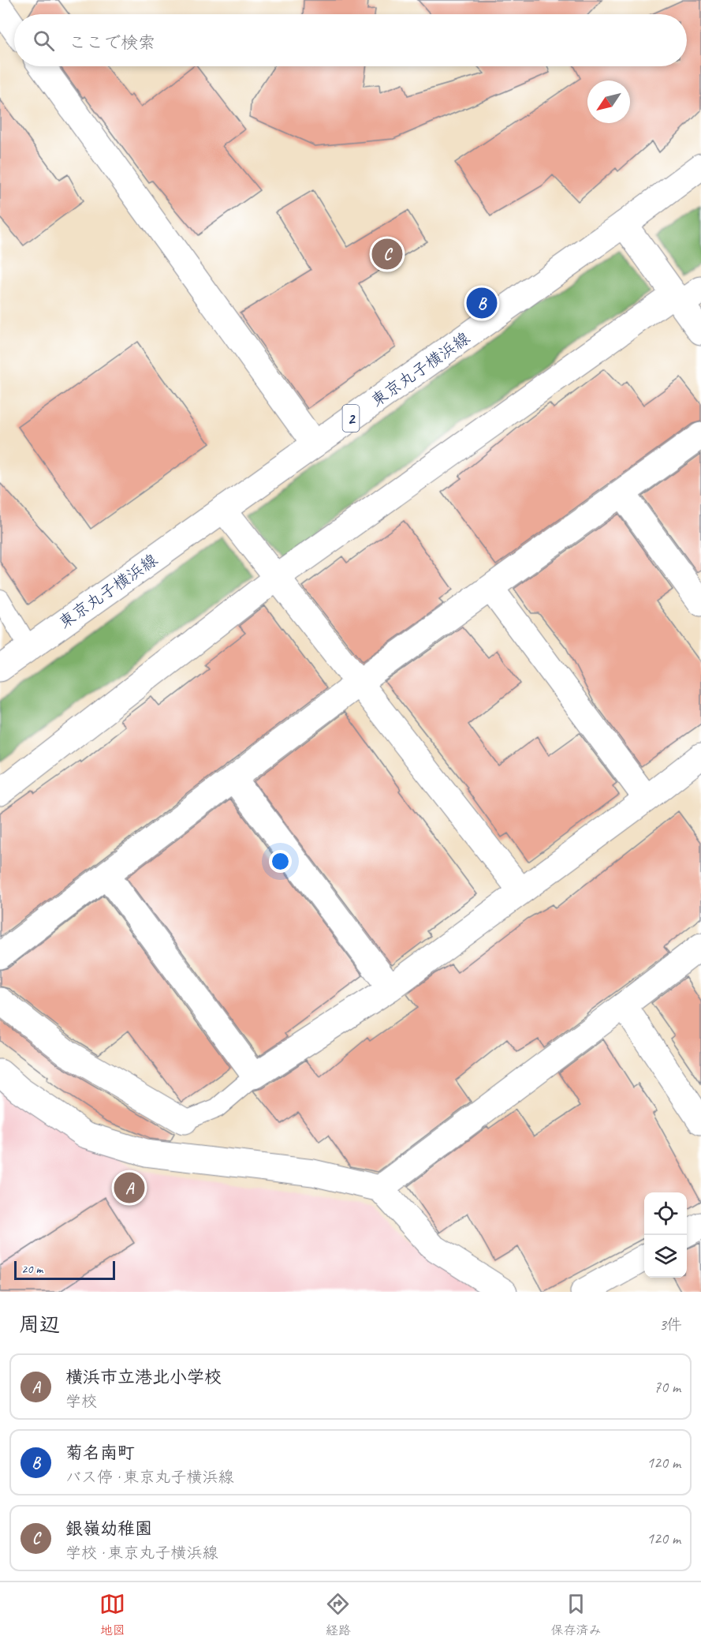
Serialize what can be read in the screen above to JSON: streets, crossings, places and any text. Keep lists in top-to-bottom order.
{
  "streets": {
    "street": ["東京丸子横浜線", "2"]
  },
  "scale_bar": "20 m",
  "north": "bottom left",
  "page": {
    "search": "ここで検索",
    "pins": ["C", "B", "A"],
    "scale": "20 m",
    "heading": ["周辺", "3件"],
    "list": [
      {
        "mark": "A",
        "name": "横浜市立港北小学校",
        "note": "学校",
        "value": "70 m"
      },
      {
        "mark": "B",
        "name": "菊名南町",
        "note": "バス停 · 東京丸子横浜線",
        "value": "120 m"
      },
      {
        "mark": "C",
        "name": "銀嶺幼稚園",
        "note": "学校 · 東京丸子横浜線",
        "value": "120 m"
      }
    ],
    "nav": ["地図", "経路", "保存済み"]
  }
}
